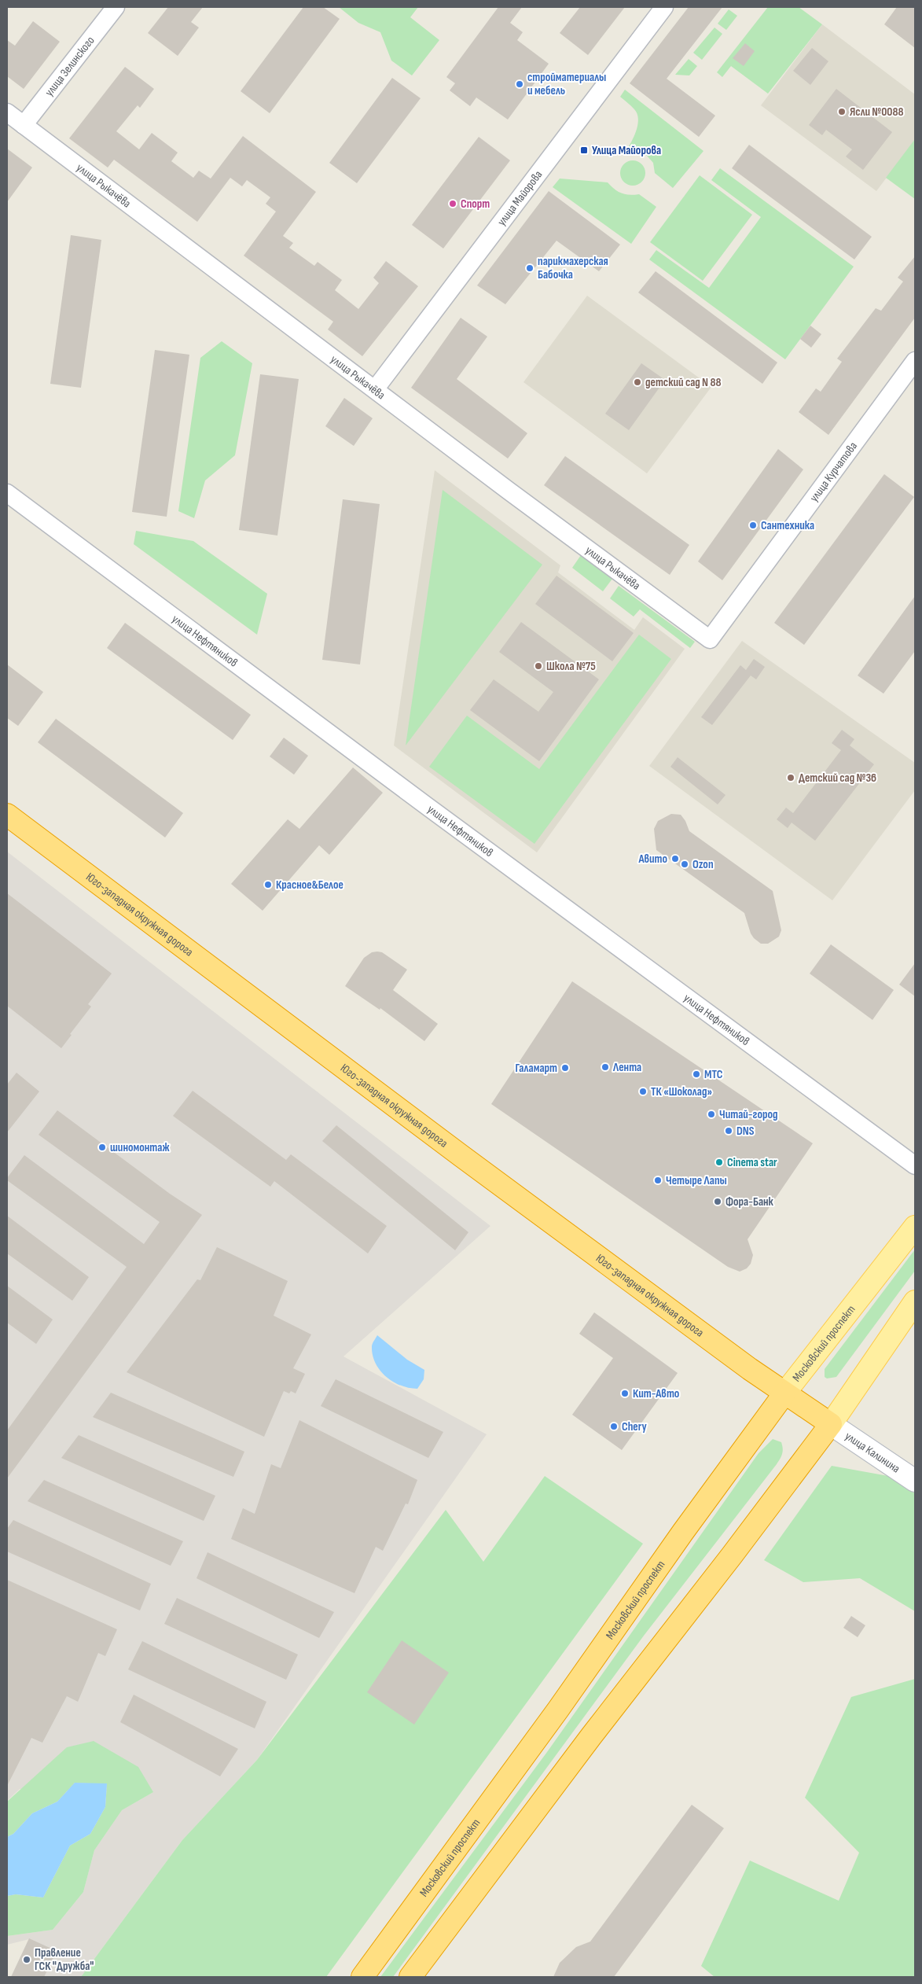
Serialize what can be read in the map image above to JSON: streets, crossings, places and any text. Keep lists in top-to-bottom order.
{
  "streets": {
    "highway": ["Юго-западная окружная дорога", "Московский проспект"],
    "main road": ["улица Калинина"],
    "street": [
      "улица Зелинского",
      "улица Рыкачёва",
      "улица Майорова",
      "улица Курчатова",
      "улица Нефтяников"
    ]
  },
  "crossings": [
    ["улица Зелинского", "улица Рыкачёва"],
    ["улица Рыкачёва", "улица Майорова"],
    ["улица Рыкачёва", "улица Курчатова"],
    ["Юго-западная окружная дорога", "Московский проспект"],
    ["Юго-западная окружная дорога", "улица Калинина"]
  ],
  "places": {
    "other": [
      "стройматериалы и мебель",
      "Ясли №0088",
      "Спорт",
      "парикмахерская Бабочка",
      "детский сад N 88",
      "Сантехника",
      "Школа №75",
      "Детский сад №36",
      "Авито",
      "Ozon",
      "Красное&Белое",
      "Лента",
      "Галамарт",
      "МТС",
      "ТК «Шоколад»",
      "Читай-город",
      "DNS",
      "шиномонтаж",
      "Cinema star",
      "Четыре Лапы",
      "Фора-Банк",
      "Кит-Авто",
      "Chery",
      "Правление ГСК \"Дружба\""
    ],
    "transit": ["Улица Майорова"]
  }
}
